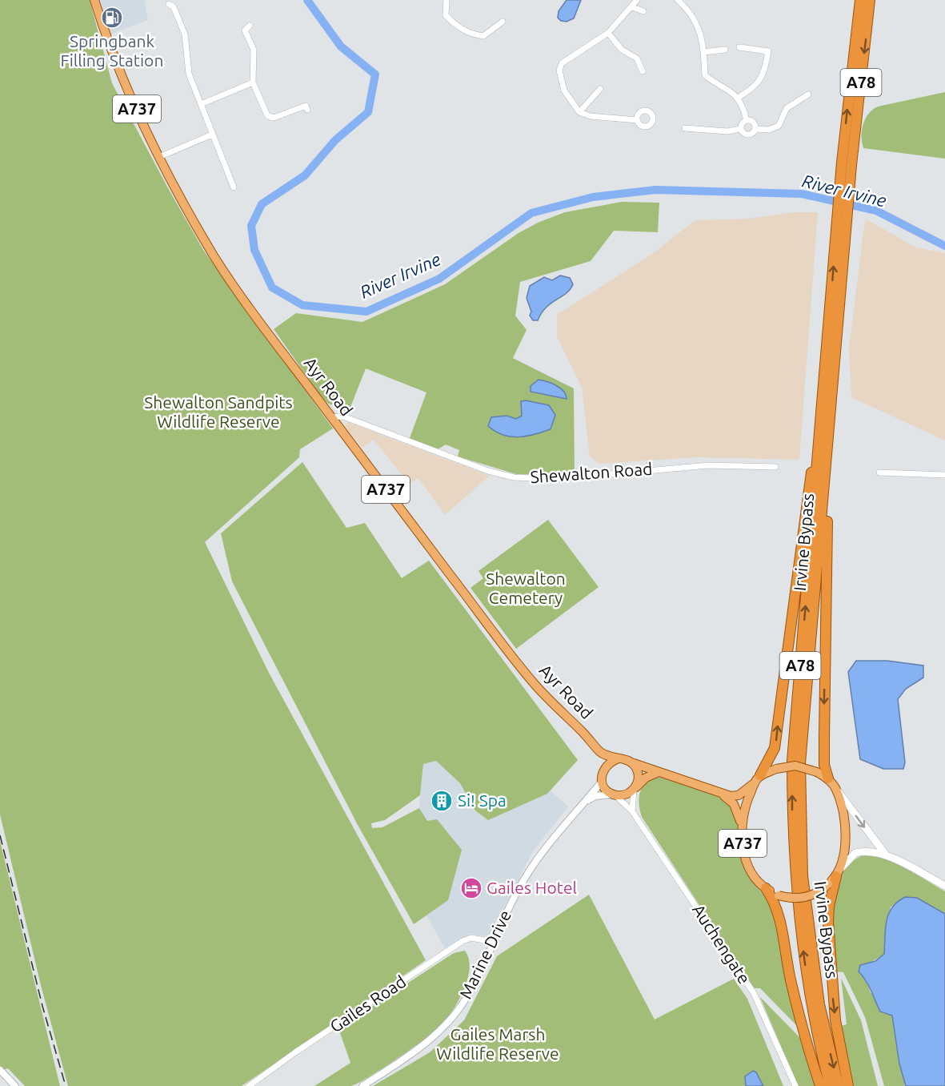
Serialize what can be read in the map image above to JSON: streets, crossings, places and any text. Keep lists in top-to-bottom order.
{
  "streets": {
    "highway": ["A78", "Irvine Bypass"],
    "main road": ["A737", "Ayr Road"],
    "street": [
      "Shewalton Road",
      "Auchengate",
      "Marine Drive",
      "Gailes Road"
    ]
  },
  "crossings": [
    ["A737", "Ayr Road"],
    ["A737", "Auchengate"],
    ["A737", "Marine Drive"],
    ["Ayr Road", "Shewalton Road"],
    ["Ayr Road", "Auchengate"],
    ["Ayr Road", "Marine Drive"],
    ["Auchengate", "Marine Drive"],
    ["Marine Drive", "Gailes Road"]
  ],
  "water": ["River Irvine"],
  "parks": ["Shewalton Sandpits Wildlife Reserve", "Shewalton Cemetery", "Gailes Marsh Wildlife Reserve"],
  "places": {
    "fuel station": ["Springbank Filling Station"],
    "building": ["Si! Spa"],
    "hotel": ["Gailes Hotel"]
  }
}
